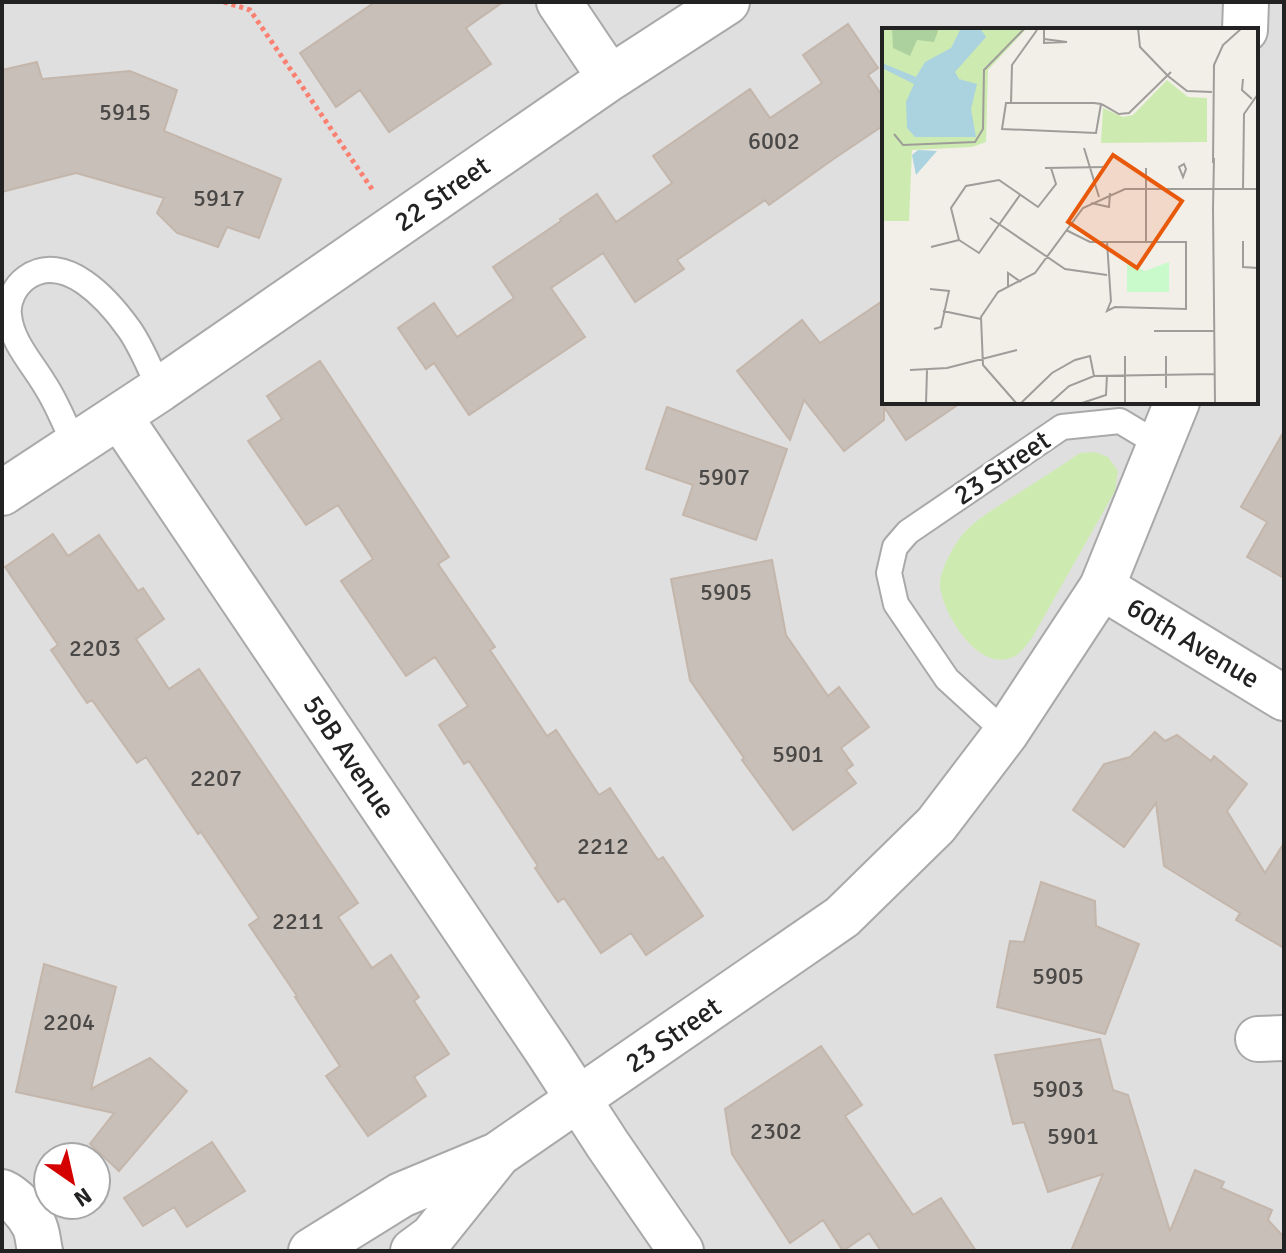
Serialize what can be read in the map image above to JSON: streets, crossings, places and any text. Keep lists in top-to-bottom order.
{
  "streets": {
    "street": [
      "22 Street",
      "23 Street",
      "60th Avenue",
      "59B Avenue"
    ]
  },
  "crossings": [
    ["22 Street", "59B Avenue"],
    ["23 Street", "60th Avenue"],
    ["23 Street", "59B Avenue"]
  ],
  "house_numbers": [
    "5915",
    "6002",
    "5917",
    "5907",
    "5905",
    "2203",
    "5901",
    "2207",
    "2212",
    "2211",
    "5905",
    "2204",
    "5903",
    "2302",
    "5901"
  ],
  "north": "bottom right"
}
